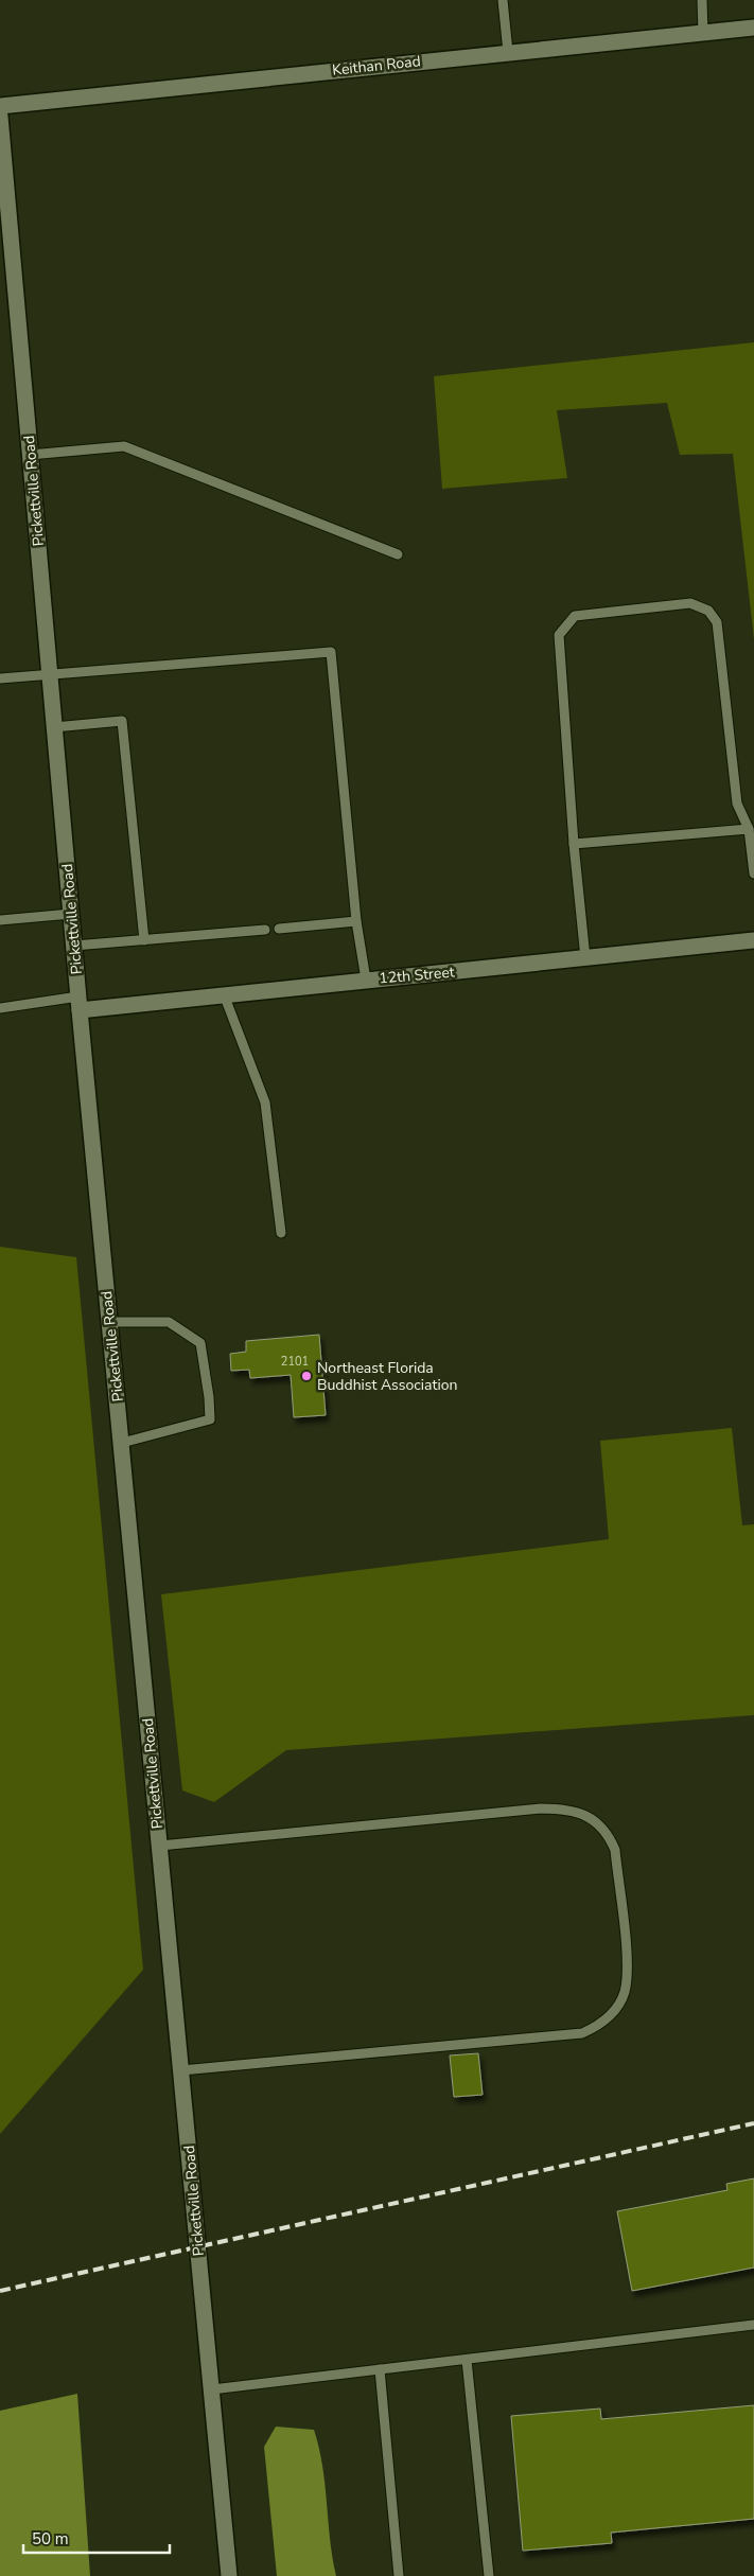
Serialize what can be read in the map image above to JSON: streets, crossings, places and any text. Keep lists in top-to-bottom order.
{
  "streets": {
    "street": ["Keithan Road", "Pickettville Road", "12th Street"]
  },
  "crossings": [
    ["Pickettville Road", "12th Street"]
  ],
  "places": ["Northeast Florida Buddhist Association"],
  "house_numbers": ["2101"],
  "scale_bar": "50 m"
}
